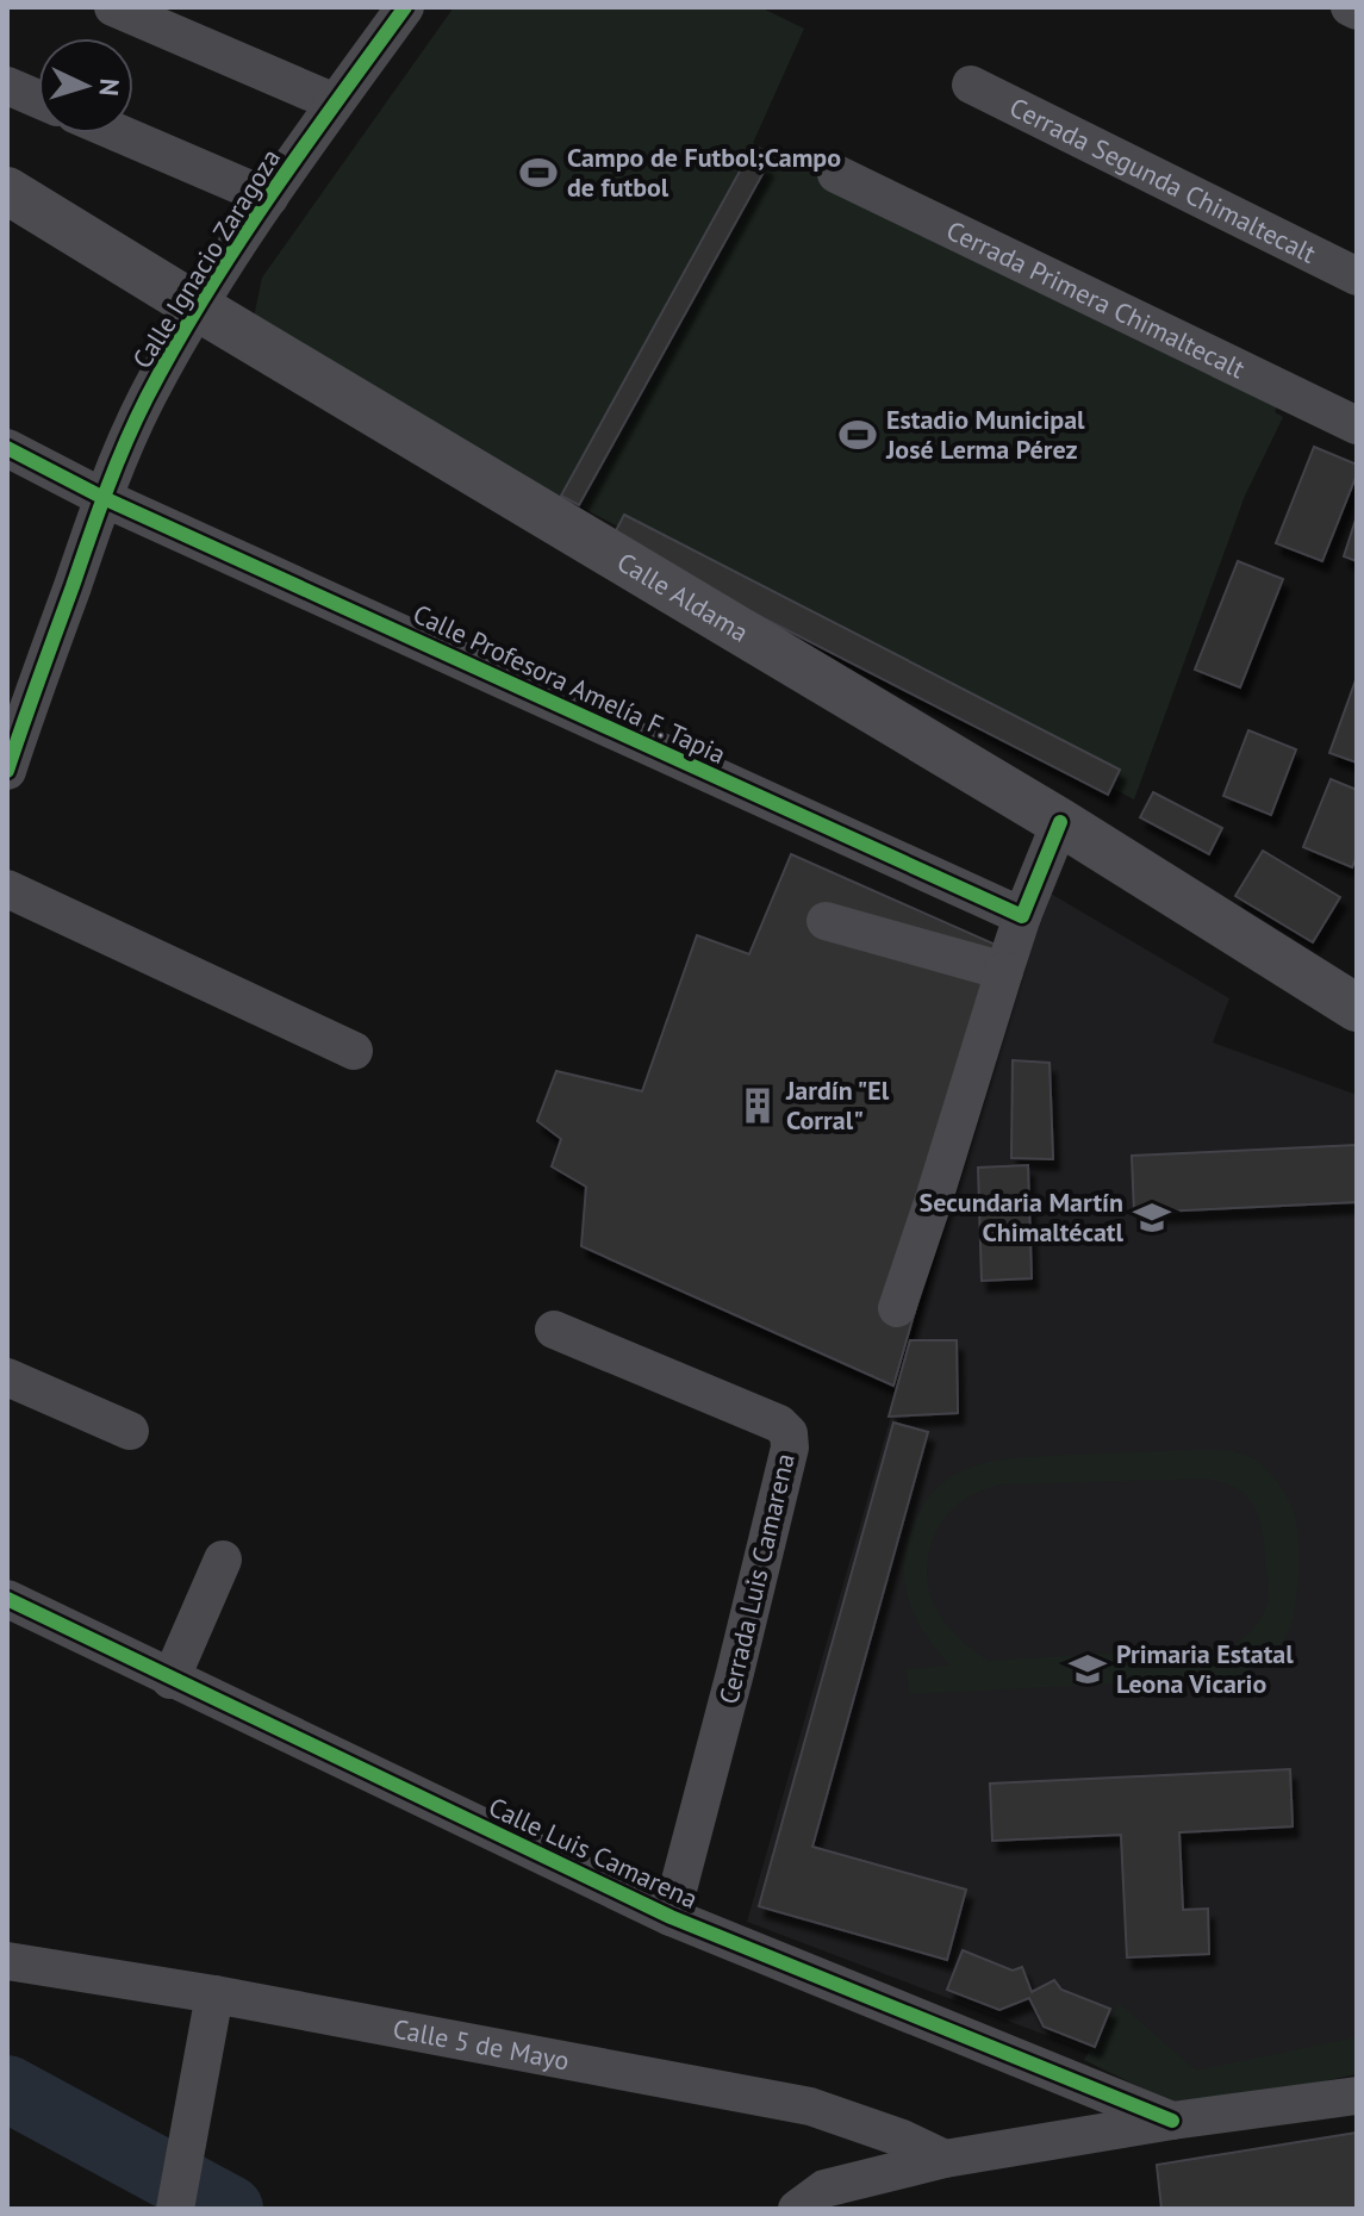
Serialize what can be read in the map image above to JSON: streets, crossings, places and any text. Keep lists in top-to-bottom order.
{
  "streets": {
    "main road": ["Calle Aldama"],
    "street": [
      "Cerrada Segunda Chimaltecalt",
      "Calle Ignacio Zaragoza",
      "Cerrada Primera Chimaltecalt",
      "Calle Profesora Amelía F. Tapia",
      "Cerrada Luis Camarena",
      "Calle Luis Camarena",
      "Calle 5 de Mayo"
    ]
  },
  "crossings": [
    ["Calle Ignacio Zaragoza", "Calle Aldama"],
    ["Calle Ignacio Zaragoza", "Calle Profesora Amelía F. Tapia"],
    ["Cerrada Luis Camarena", "Calle Luis Camarena"]
  ],
  "places": {
    "sports": ["Campo de Futbol;Campo de futbol", "Estadio Municipal José Lerma Pérez"],
    "building": ["Jardín \"El Corral\""],
    "school or university": ["Secundaria Martín Chimaltécatl", "Primaria Estatal Leona Vicario"]
  },
  "north": "right"
}
